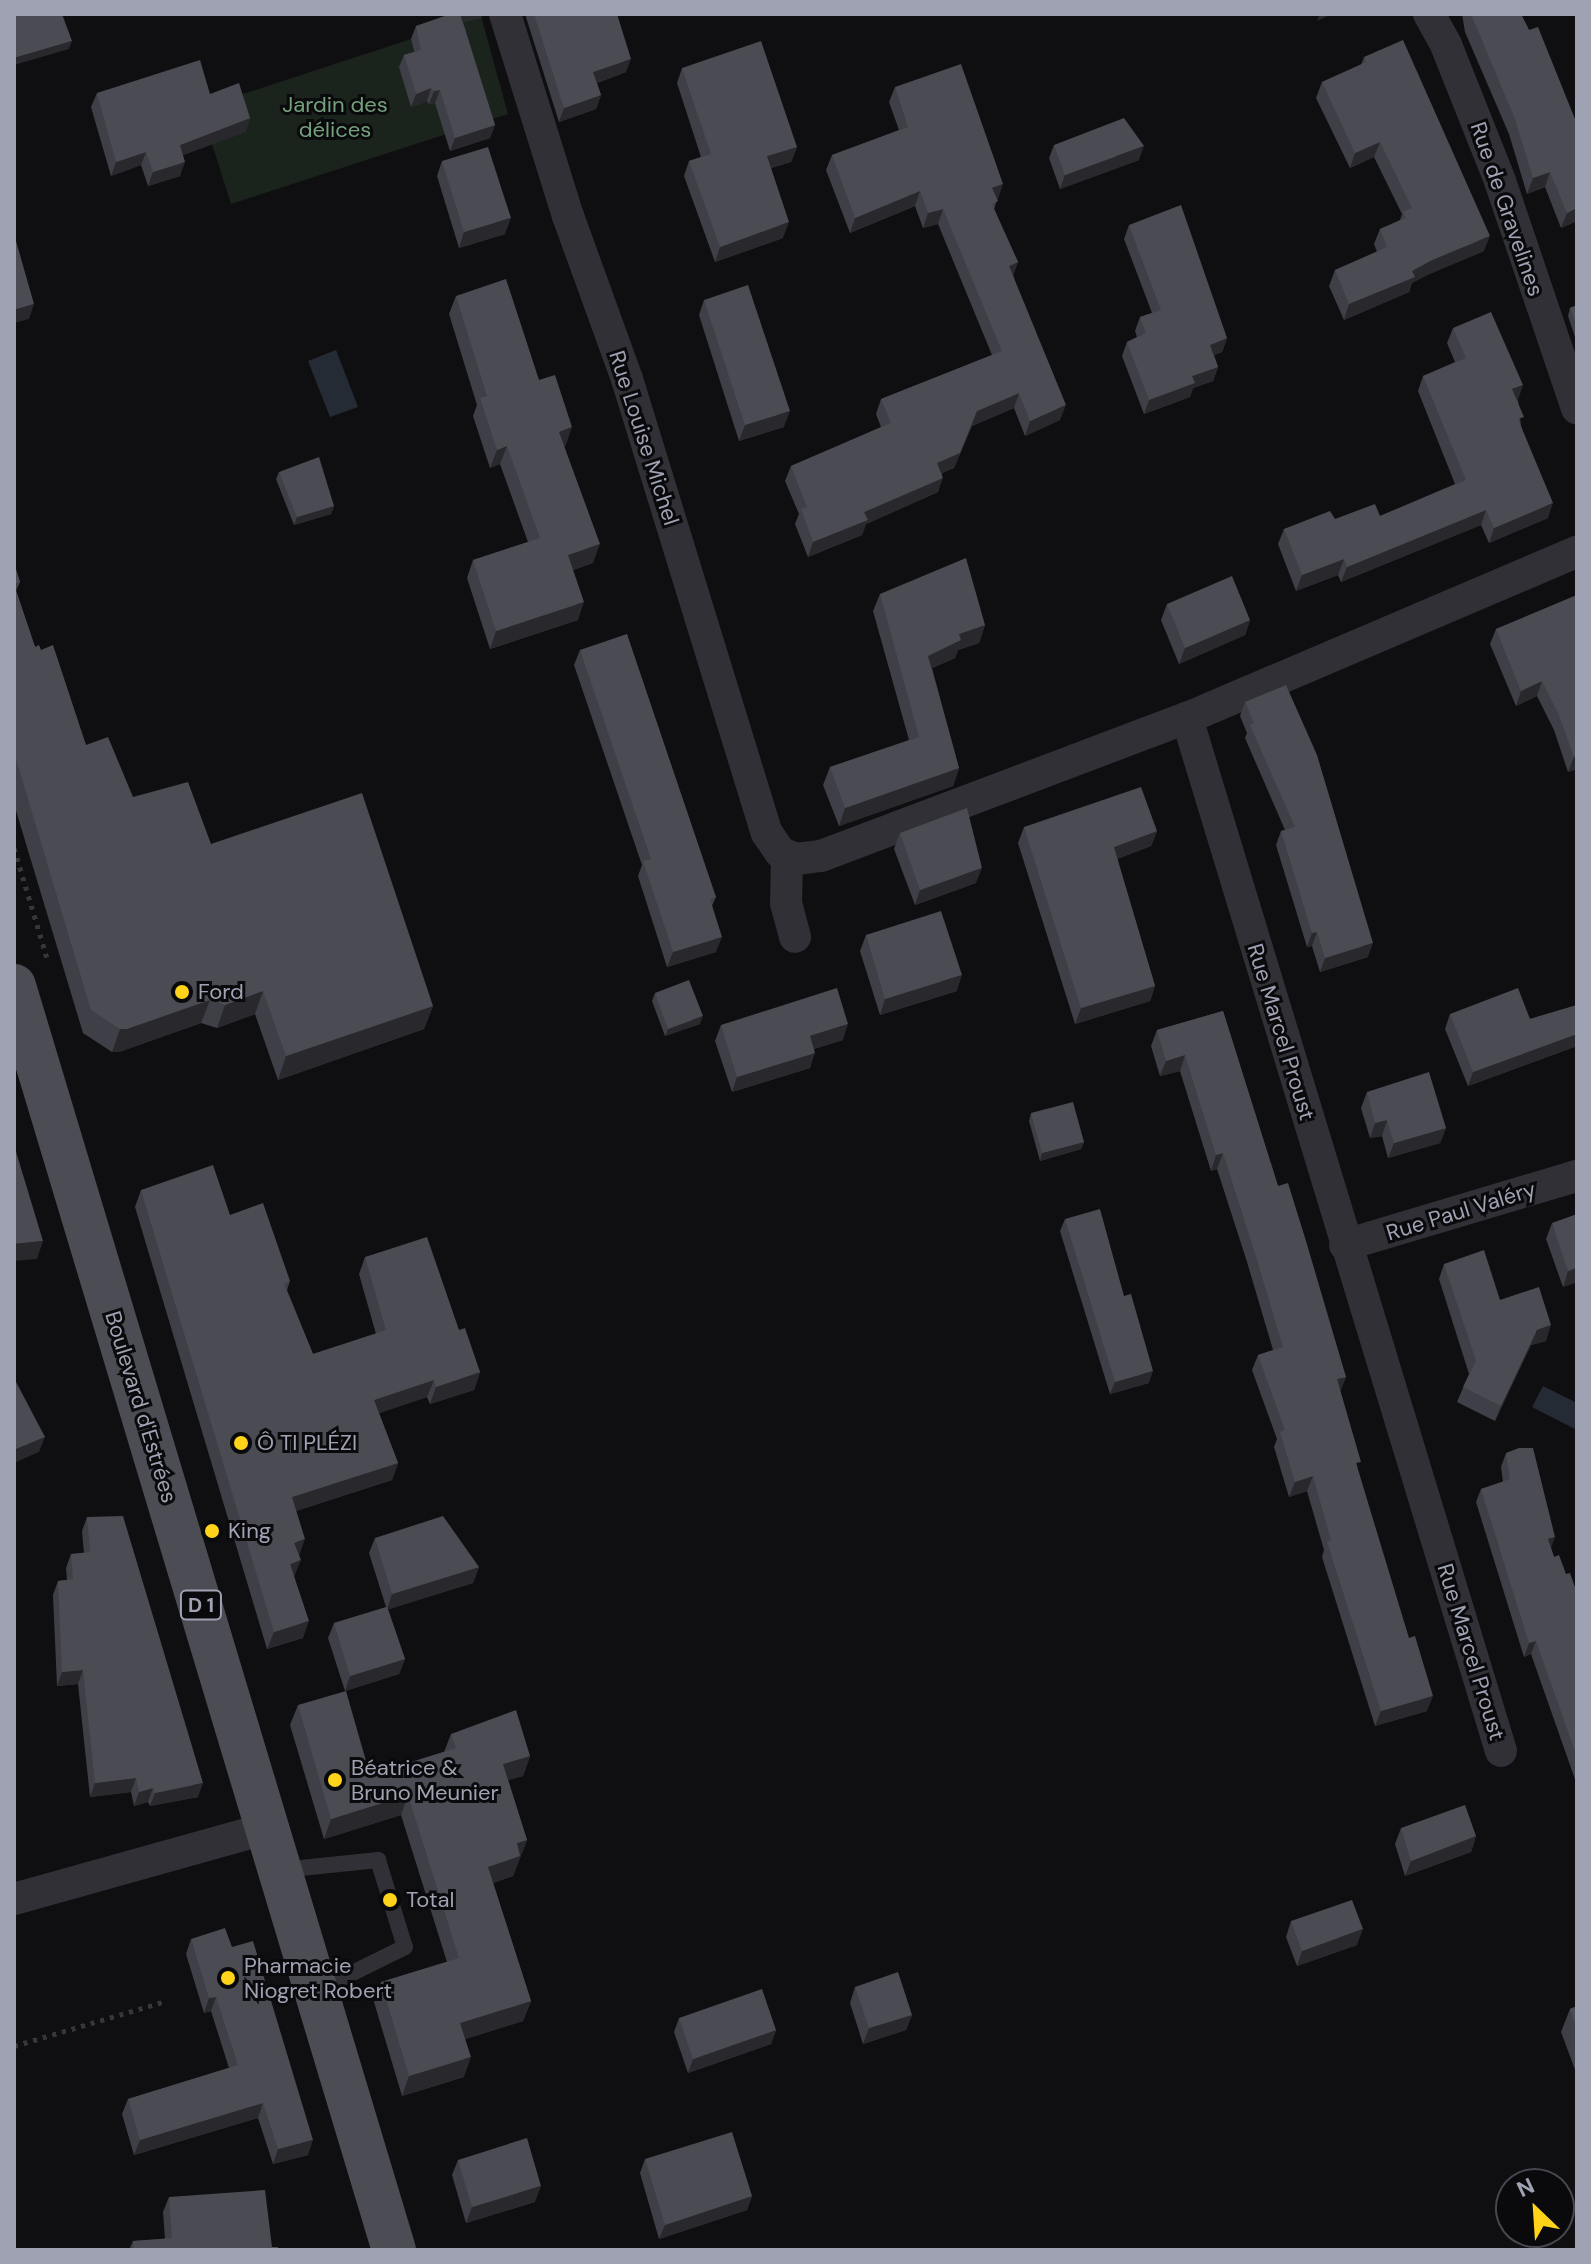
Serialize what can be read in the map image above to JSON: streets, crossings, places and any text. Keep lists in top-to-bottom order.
{
  "streets": {
    "main road": ["Boulevard d'Estrées", "D 1"],
    "street": [
      "Rue de Gravelines",
      "Rue Louise Michel",
      "Rue Marcel Proust",
      "Rue Paul Valéry"
    ]
  },
  "crossings": [
    ["Rue Marcel Proust", "Rue Paul Valéry"],
    ["Boulevard d'Estrées", "D 1"]
  ],
  "parks": ["Jardin des délices"],
  "places": [
    "Ford",
    "Ô TI PLÉZI",
    "King",
    "Béatrice & Bruno Meunier",
    "Total",
    "Pharmacie Niogret Robert"
  ],
  "north": "top left"
}
